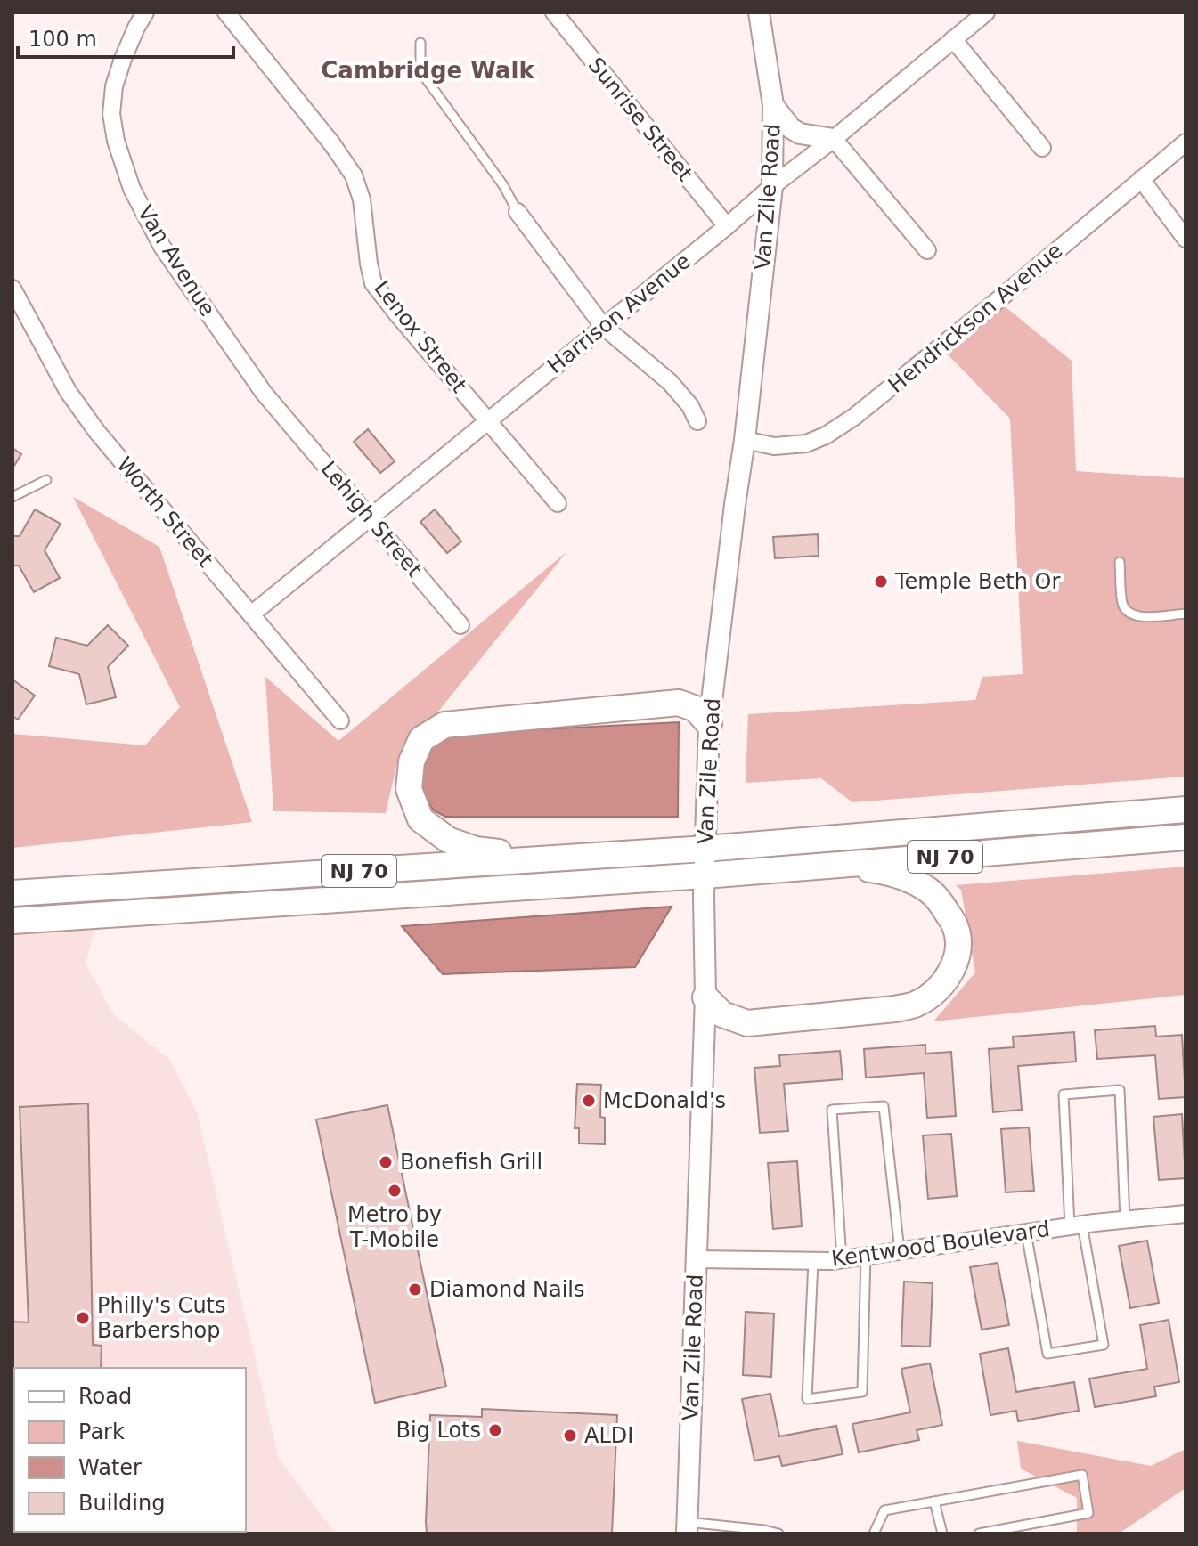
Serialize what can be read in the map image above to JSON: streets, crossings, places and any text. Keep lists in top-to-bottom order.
{
  "streets": {
    "highway": ["NJ 70"],
    "street": [
      "Sunrise Street",
      "Van Zile Road",
      "Van Avenue",
      "Harrison Avenue",
      "Hendrickson Avenue",
      "Lenox Street",
      "Worth Street",
      "Lehigh Street",
      "Kentwood Boulevard"
    ]
  },
  "crossings": [
    ["Sunrise Street", "Harrison Avenue"],
    ["Van Zile Road", "Harrison Avenue"],
    ["Van Zile Road", "Hendrickson Avenue"],
    ["Van Zile Road", "NJ 70"],
    ["Van Zile Road", "Kentwood Boulevard"],
    ["Van Avenue", "Lehigh Street"],
    ["Harrison Avenue", "Lenox Street"],
    ["Harrison Avenue", "Worth Street"],
    ["Harrison Avenue", "Lehigh Street"]
  ],
  "districts": ["Cambridge Walk"],
  "places": [
    "Temple Beth Or",
    "McDonald's",
    "Bonefish Grill",
    "Metro by T-Mobile",
    "Diamond Nails",
    "Philly's Cuts Barbershop",
    "Big Lots",
    "ALDI"
  ],
  "legend": [
    "Road",
    "Park",
    "Water",
    "Building"
  ],
  "scale_bar": "100 m"
}
